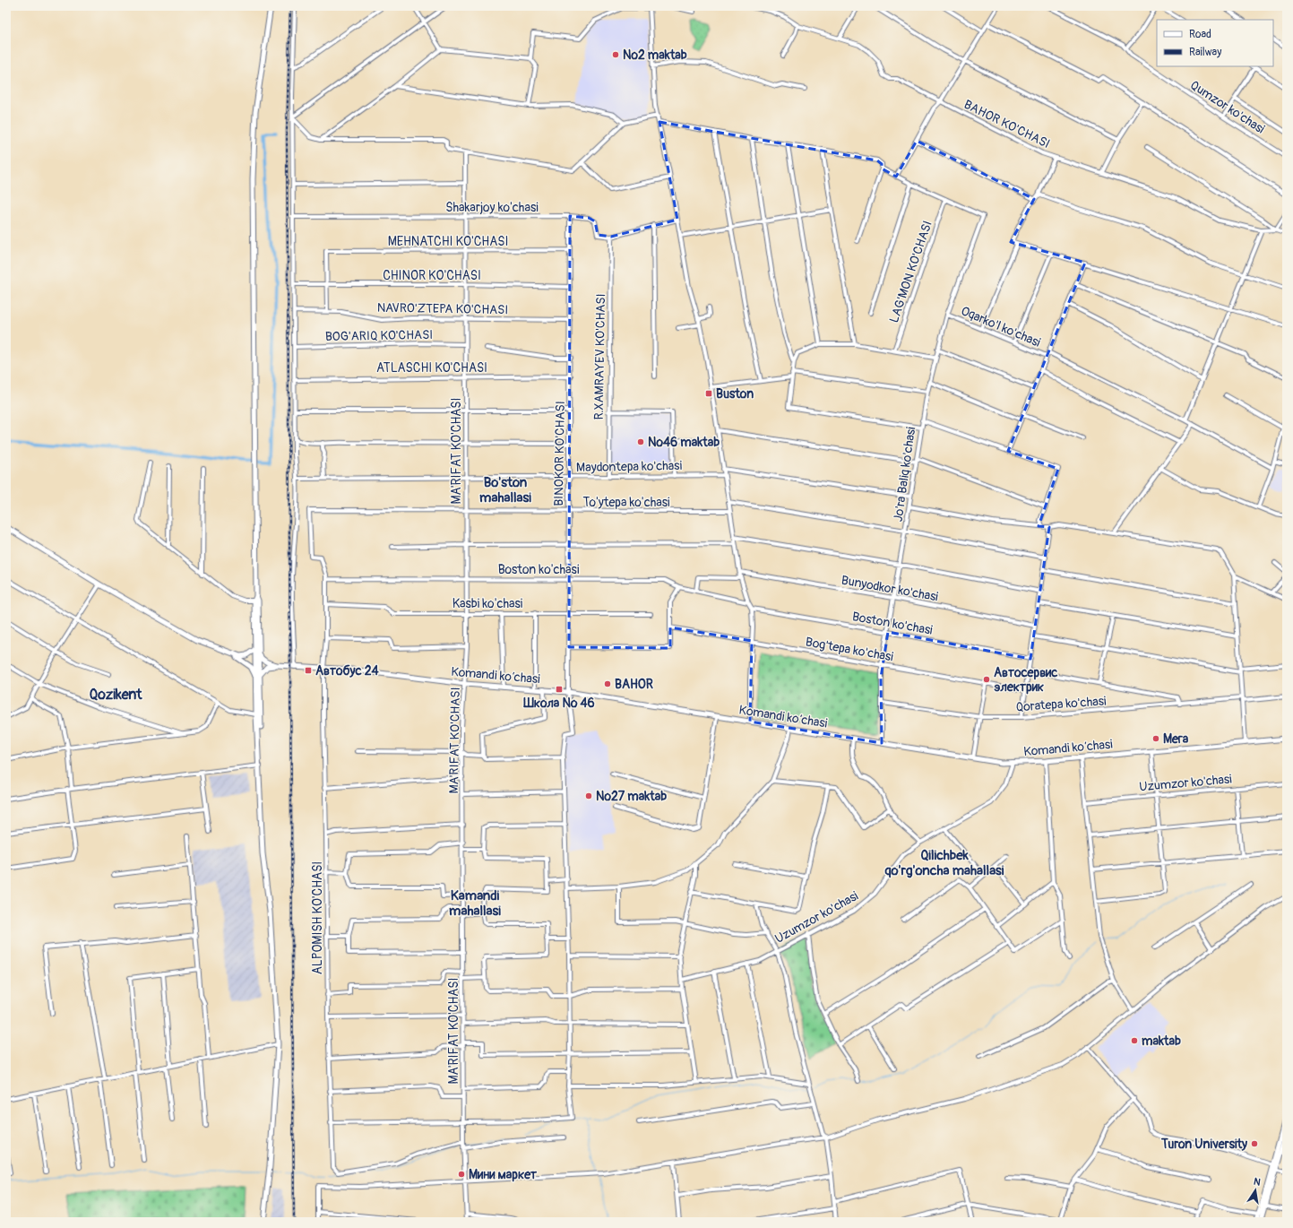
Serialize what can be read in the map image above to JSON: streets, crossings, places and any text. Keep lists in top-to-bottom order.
{
  "streets": {
    "main road": ["Komandi ko‘chasi"],
    "street": [
      "Qumzor ko'chasi",
      "BAHOR KO'CHASI",
      "Shakarjoy ko'chasi",
      "MEHNATCHI KO'CHASI",
      "LAG'MON KO'CHASI",
      "CHINOR KO'CHASI",
      "NAVRO'ZTEPA KO'CHASI",
      "Oqarko'l ko'chasi",
      "BOG'ARIQ KO'CHASI",
      "R.XAMRAYEV KO'CHASI",
      "ATLASCHI KO'CHASI",
      "MA'RIFAT KO'CHASI",
      "BINOKOR KO'CHASI",
      "Maydontepa ko'chasi",
      "Jo'ra Baliq ko'chasi",
      "To'ytepa ko'chasi",
      "Boston ko'chasi",
      "Bunyodkor ko'chasi",
      "Kasbi ko'chasi",
      "Bog'tepa ko'chasi",
      "Qoratepa ko'chasi",
      "Uzumzor ko'chasi",
      "ALPOMISH KO'CHASI"
    ]
  },
  "crossings": [
    ["Shakarjoy ko'chasi", "R.XAMRAYEV KO'CHASI"],
    ["Shakarjoy ko'chasi", "MA'RIFAT KO'CHASI"],
    ["Shakarjoy ko'chasi", "BINOKOR KO'CHASI"],
    ["MEHNATCHI KO'CHASI", "CHINOR KO'CHASI"],
    ["MEHNATCHI KO'CHASI", "MA'RIFAT KO'CHASI"],
    ["MEHNATCHI KO'CHASI", "BINOKOR KO'CHASI"],
    ["LAG'MON KO'CHASI", "Jo'ra Baliq ko'chasi"],
    ["CHINOR KO'CHASI", "MA'RIFAT KO'CHASI"],
    ["CHINOR KO'CHASI", "BINOKOR KO'CHASI"],
    ["NAVRO'ZTEPA KO'CHASI", "MA'RIFAT KO'CHASI"],
    ["NAVRO'ZTEPA KO'CHASI", "BINOKOR KO'CHASI"],
    ["Oqarko'l ko'chasi", "Jo'ra Baliq ko'chasi"],
    ["BOG'ARIQ KO'CHASI", "MA'RIFAT KO'CHASI"],
    ["R.XAMRAYEV KO'CHASI", "Maydontepa ko'chasi"],
    ["ATLASCHI KO'CHASI", "MA'RIFAT KO'CHASI"],
    ["ATLASCHI KO'CHASI", "BINOKOR KO'CHASI"],
    ["MA'RIFAT KO'CHASI", "Maydontepa ko'chasi"],
    ["MA'RIFAT KO'CHASI", "To'ytepa ko'chasi"],
    ["MA'RIFAT KO'CHASI", "Boston ko'chasi"],
    ["MA'RIFAT KO'CHASI", "Kasbi ko'chasi"],
    ["MA'RIFAT KO'CHASI", "Komandi ko‘chasi"],
    ["MA'RIFAT KO'CHASI", "ALPOMISH KO'CHASI"],
    ["BINOKOR KO'CHASI", "Maydontepa ko'chasi"],
    ["BINOKOR KO'CHASI", "To'ytepa ko'chasi"],
    ["BINOKOR KO'CHASI", "Boston ko'chasi"],
    ["BINOKOR KO'CHASI", "Kasbi ko'chasi"],
    ["BINOKOR KO'CHASI", "Komandi ko‘chasi"],
    ["Jo'ra Baliq ko'chasi", "Boston ko'chasi"],
    ["Jo'ra Baliq ko'chasi", "Bunyodkor ko'chasi"],
    ["Jo'ra Baliq ko'chasi", "Bog'tepa ko'chasi"],
    ["Jo'ra Baliq ko'chasi", "Komandi ko‘chasi"],
    ["Jo'ra Baliq ko'chasi", "Qoratepa ko'chasi"],
    ["To'ytepa ko'chasi", "ALPOMISH KO'CHASI"],
    ["Boston ko'chasi", "Bunyodkor ko'chasi"],
    ["Boston ko'chasi", "ALPOMISH KO'CHASI"],
    ["Kasbi ko'chasi", "ALPOMISH KO'CHASI"],
    ["Komandi ko‘chasi", "Uzumzor ko'chasi"],
    ["Komandi ko‘chasi", "ALPOMISH KO'CHASI"]
  ],
  "districts": [
    "Bo'ston mahallasi",
    "Qozikent",
    "Qilichbek qo'rg'oncha mahallasi",
    "Kamandi mahallasi"
  ],
  "places": {
    "other": [
      "№2 maktab",
      "№46 maktab",
      "Автосервис электрик",
      "BAHOR",
      "Мега",
      "№27 maktab",
      "maktab",
      "Turon University",
      "Мини маркет"
    ],
    "transit": ["Buston", "Автобус 24", "Школа № 46"]
  },
  "legend": ["Road", "Railway"],
  "north": "top"
}
